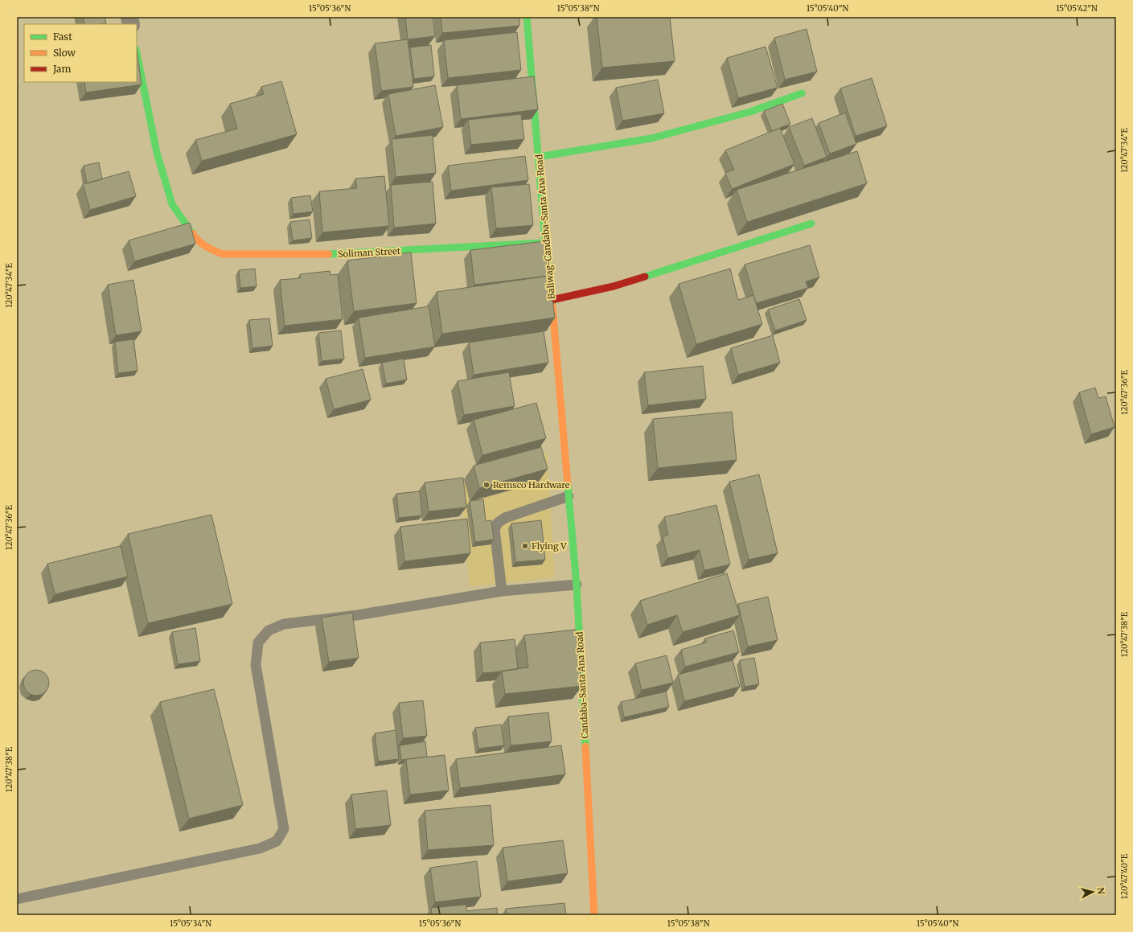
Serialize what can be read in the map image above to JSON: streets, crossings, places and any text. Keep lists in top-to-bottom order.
{
  "streets": {
    "street": ["Baliwag-Candaba-Santa Ana Road", "Soliman Street", "Candaba-Santa Ana Road"]
  },
  "crossings": [
    ["Baliwag-Candaba-Santa Ana Road", "Soliman Street"],
    ["Baliwag-Candaba-Santa Ana Road", "Candaba-Santa Ana Road"]
  ],
  "places": ["Remsco Hardware", "Flying V"],
  "legend": ["Fast", "Slow", "Jam"],
  "north": "right",
  "coordinates": [
    "15°05'36\"N",
    "15°05'38\"N",
    "15°05'40\"N",
    "15°05'42\"N",
    "120°47'34\"E",
    "120°47'36\"E",
    "120°47'38\"E",
    "120°47'40\"E",
    "15°05'34\"N"
  ]
}
